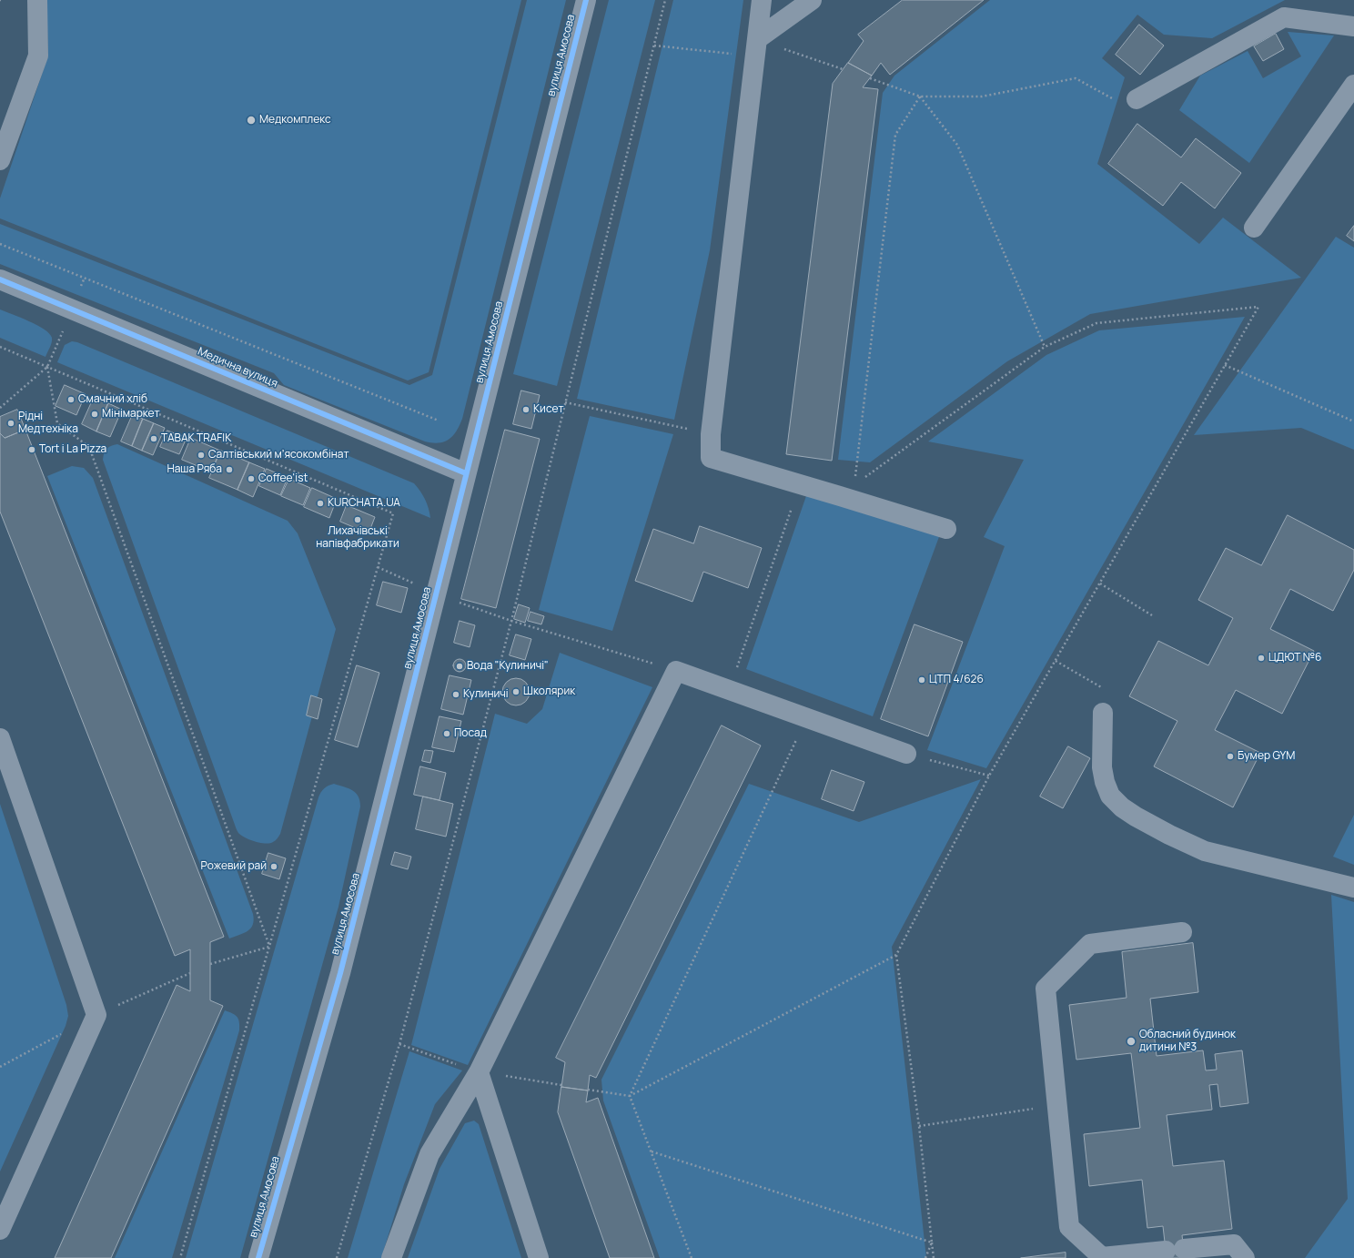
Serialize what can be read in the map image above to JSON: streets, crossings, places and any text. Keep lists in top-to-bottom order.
{
  "streets": {
    "street": ["вулиця Амосова", "Медична вулиця"]
  },
  "crossings": [
    ["вулиця Амосова", "Медична вулиця"]
  ],
  "places": [
    "Медкомплекс",
    "Смачний хліб",
    "Кисет",
    "Мінімаркет",
    "Рідні Медтехніка",
    "TABAK TRAFIK",
    "Tort i La Pizza",
    "Салтівський мʼясокомбінат",
    "Наша Ряба",
    "Coffee'ist",
    "KURCHATA.UA",
    "Лихачівські напівфабрикати",
    "ЦДЮТ №6",
    "Вода \"Кулиничі\"",
    "ЦТП 4/626",
    "Школярик",
    "Кулиничі",
    "Посад",
    "Бумер GYM",
    "Рожевий рай",
    "Обласний будинок дитини №3"
  ]
}
